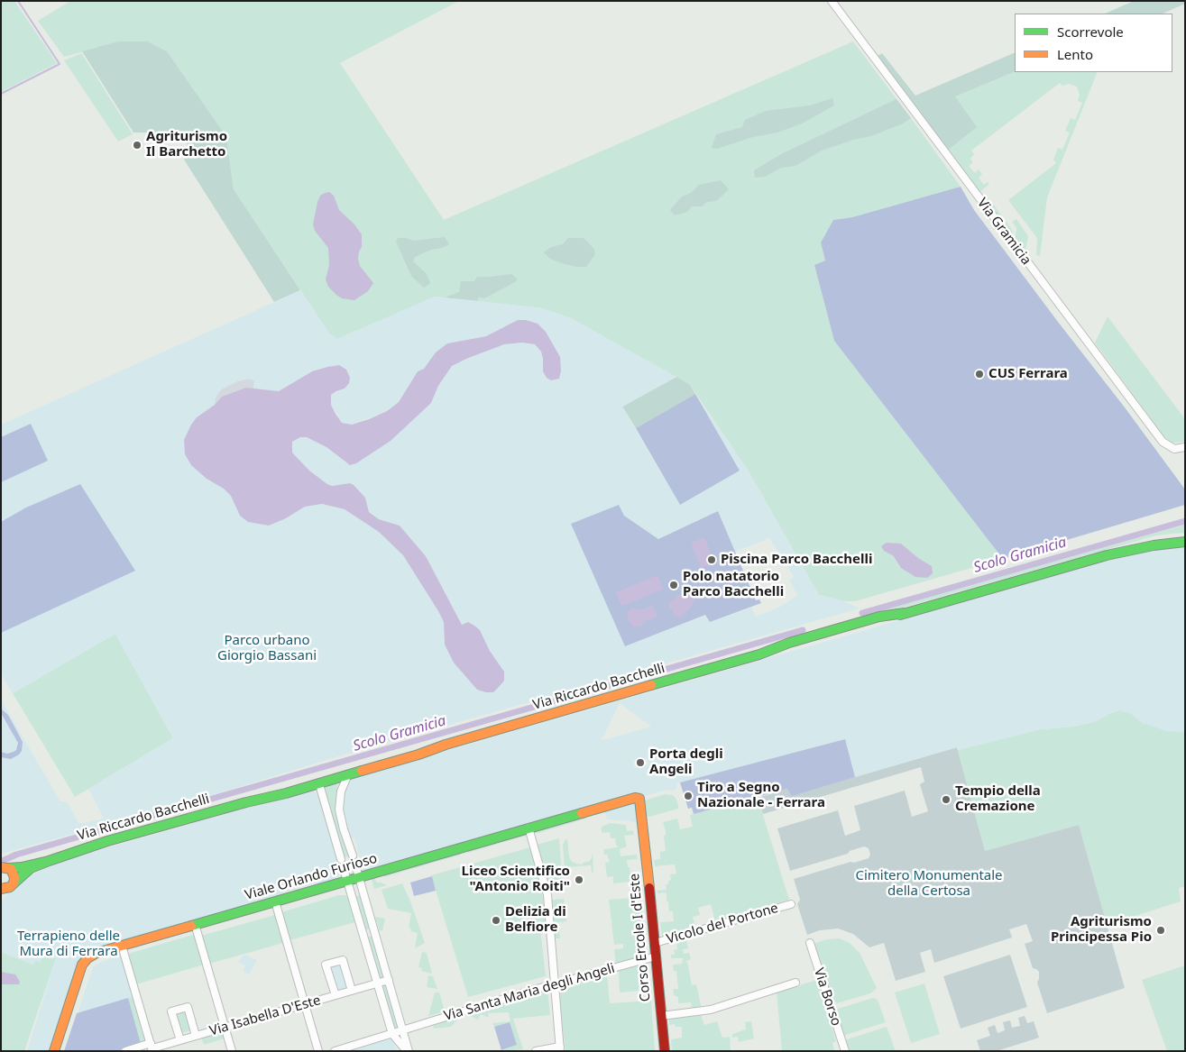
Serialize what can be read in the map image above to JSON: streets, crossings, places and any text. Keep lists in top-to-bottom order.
{
  "streets": {
    "main road": ["Via Riccardo Bacchelli", "Viale Orlando Furioso", "Corso Ercole I d'Este"],
    "street": [
      "Via Gramicia",
      "Vicolo del Portone",
      "Via Santa Maria degli Angeli",
      "Via Borso",
      "Via Isabella D'Este"
    ]
  },
  "crossings": [
    ["Viale Orlando Furioso", "Corso Ercole I d'Este"],
    ["Vicolo del Portone", "Corso Ercole I d'Este"],
    ["Corso Ercole I d'Este", "Via Santa Maria degli Angeli"]
  ],
  "water": ["Scolo Gramicia"],
  "parks": ["Parco urbano Giorgio Bassani", "Cimitero Monumentale della Certosa", "Terrapieno delle Mura di Ferrara"],
  "places": [
    "Agriturismo Il Barchetto",
    "CUS Ferrara",
    "Piscina Parco Bacchelli",
    "Polo natatorio Parco Bacchelli",
    "Porta degli Angeli",
    "Tiro a Segno Nazionale - Ferrara",
    "Tempio della Cremazione",
    "Liceo Scientifico \"Antonio Roiti\"",
    "Delizia di Belfiore",
    "Agriturismo Principessa Pio"
  ],
  "legend": ["Scorrevole", "Lento"]
}
